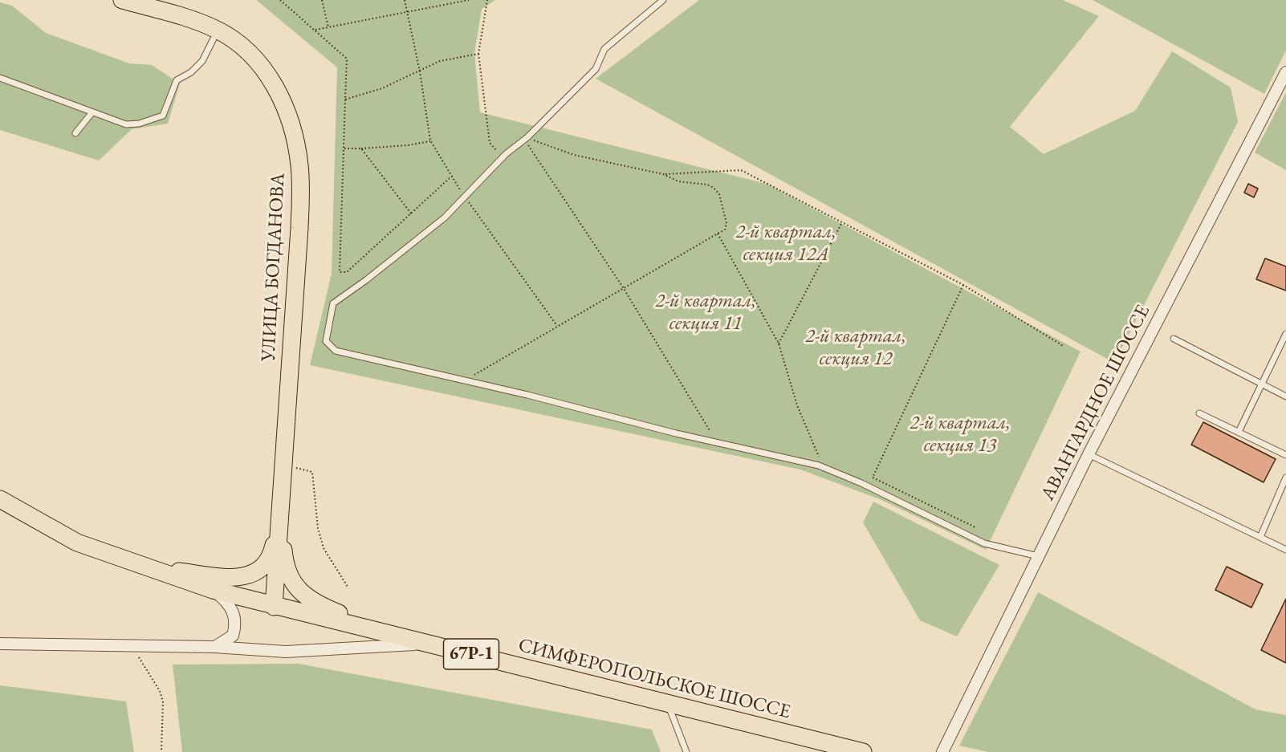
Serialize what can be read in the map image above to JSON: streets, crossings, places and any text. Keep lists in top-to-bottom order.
{
  "streets": {
    "main road": ["УЛИЦА БОГДАНОВА", "67Р-1", "СИМФЕРОПОЛЬСКОЕ ШОССЕ"],
    "street": ["АВАНГАРДНОЕ ШОССЕ"]
  },
  "crossings": [
    ["УЛИЦА БОГДАНОВА", "СИМФЕРОПОЛЬСКОЕ ШОССЕ"]
  ],
  "parks": [
    "2-й квартал, секция 12А",
    "2-й квартал, секция 11",
    "2-й квартал, секция 12",
    "2-й квартал, секция 13"
  ]
}
